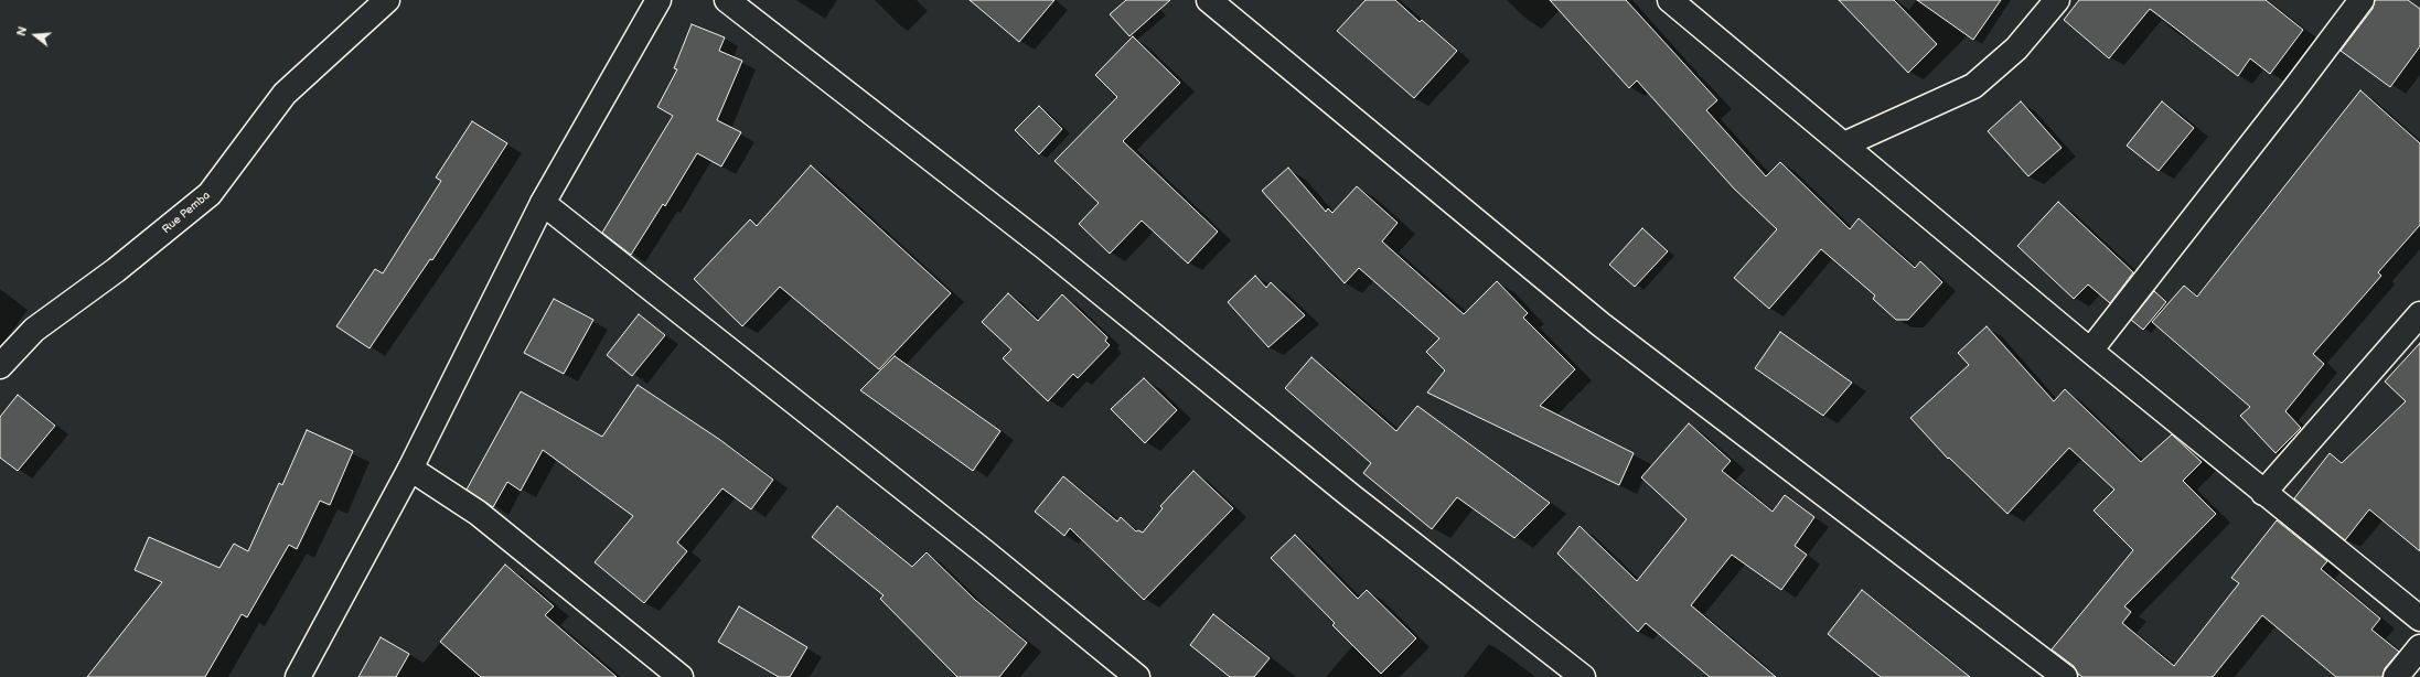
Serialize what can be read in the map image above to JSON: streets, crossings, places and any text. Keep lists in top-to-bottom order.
{
  "streets": {
    "main road": ["Rue Pemba"]
  },
  "north": "left"
}
